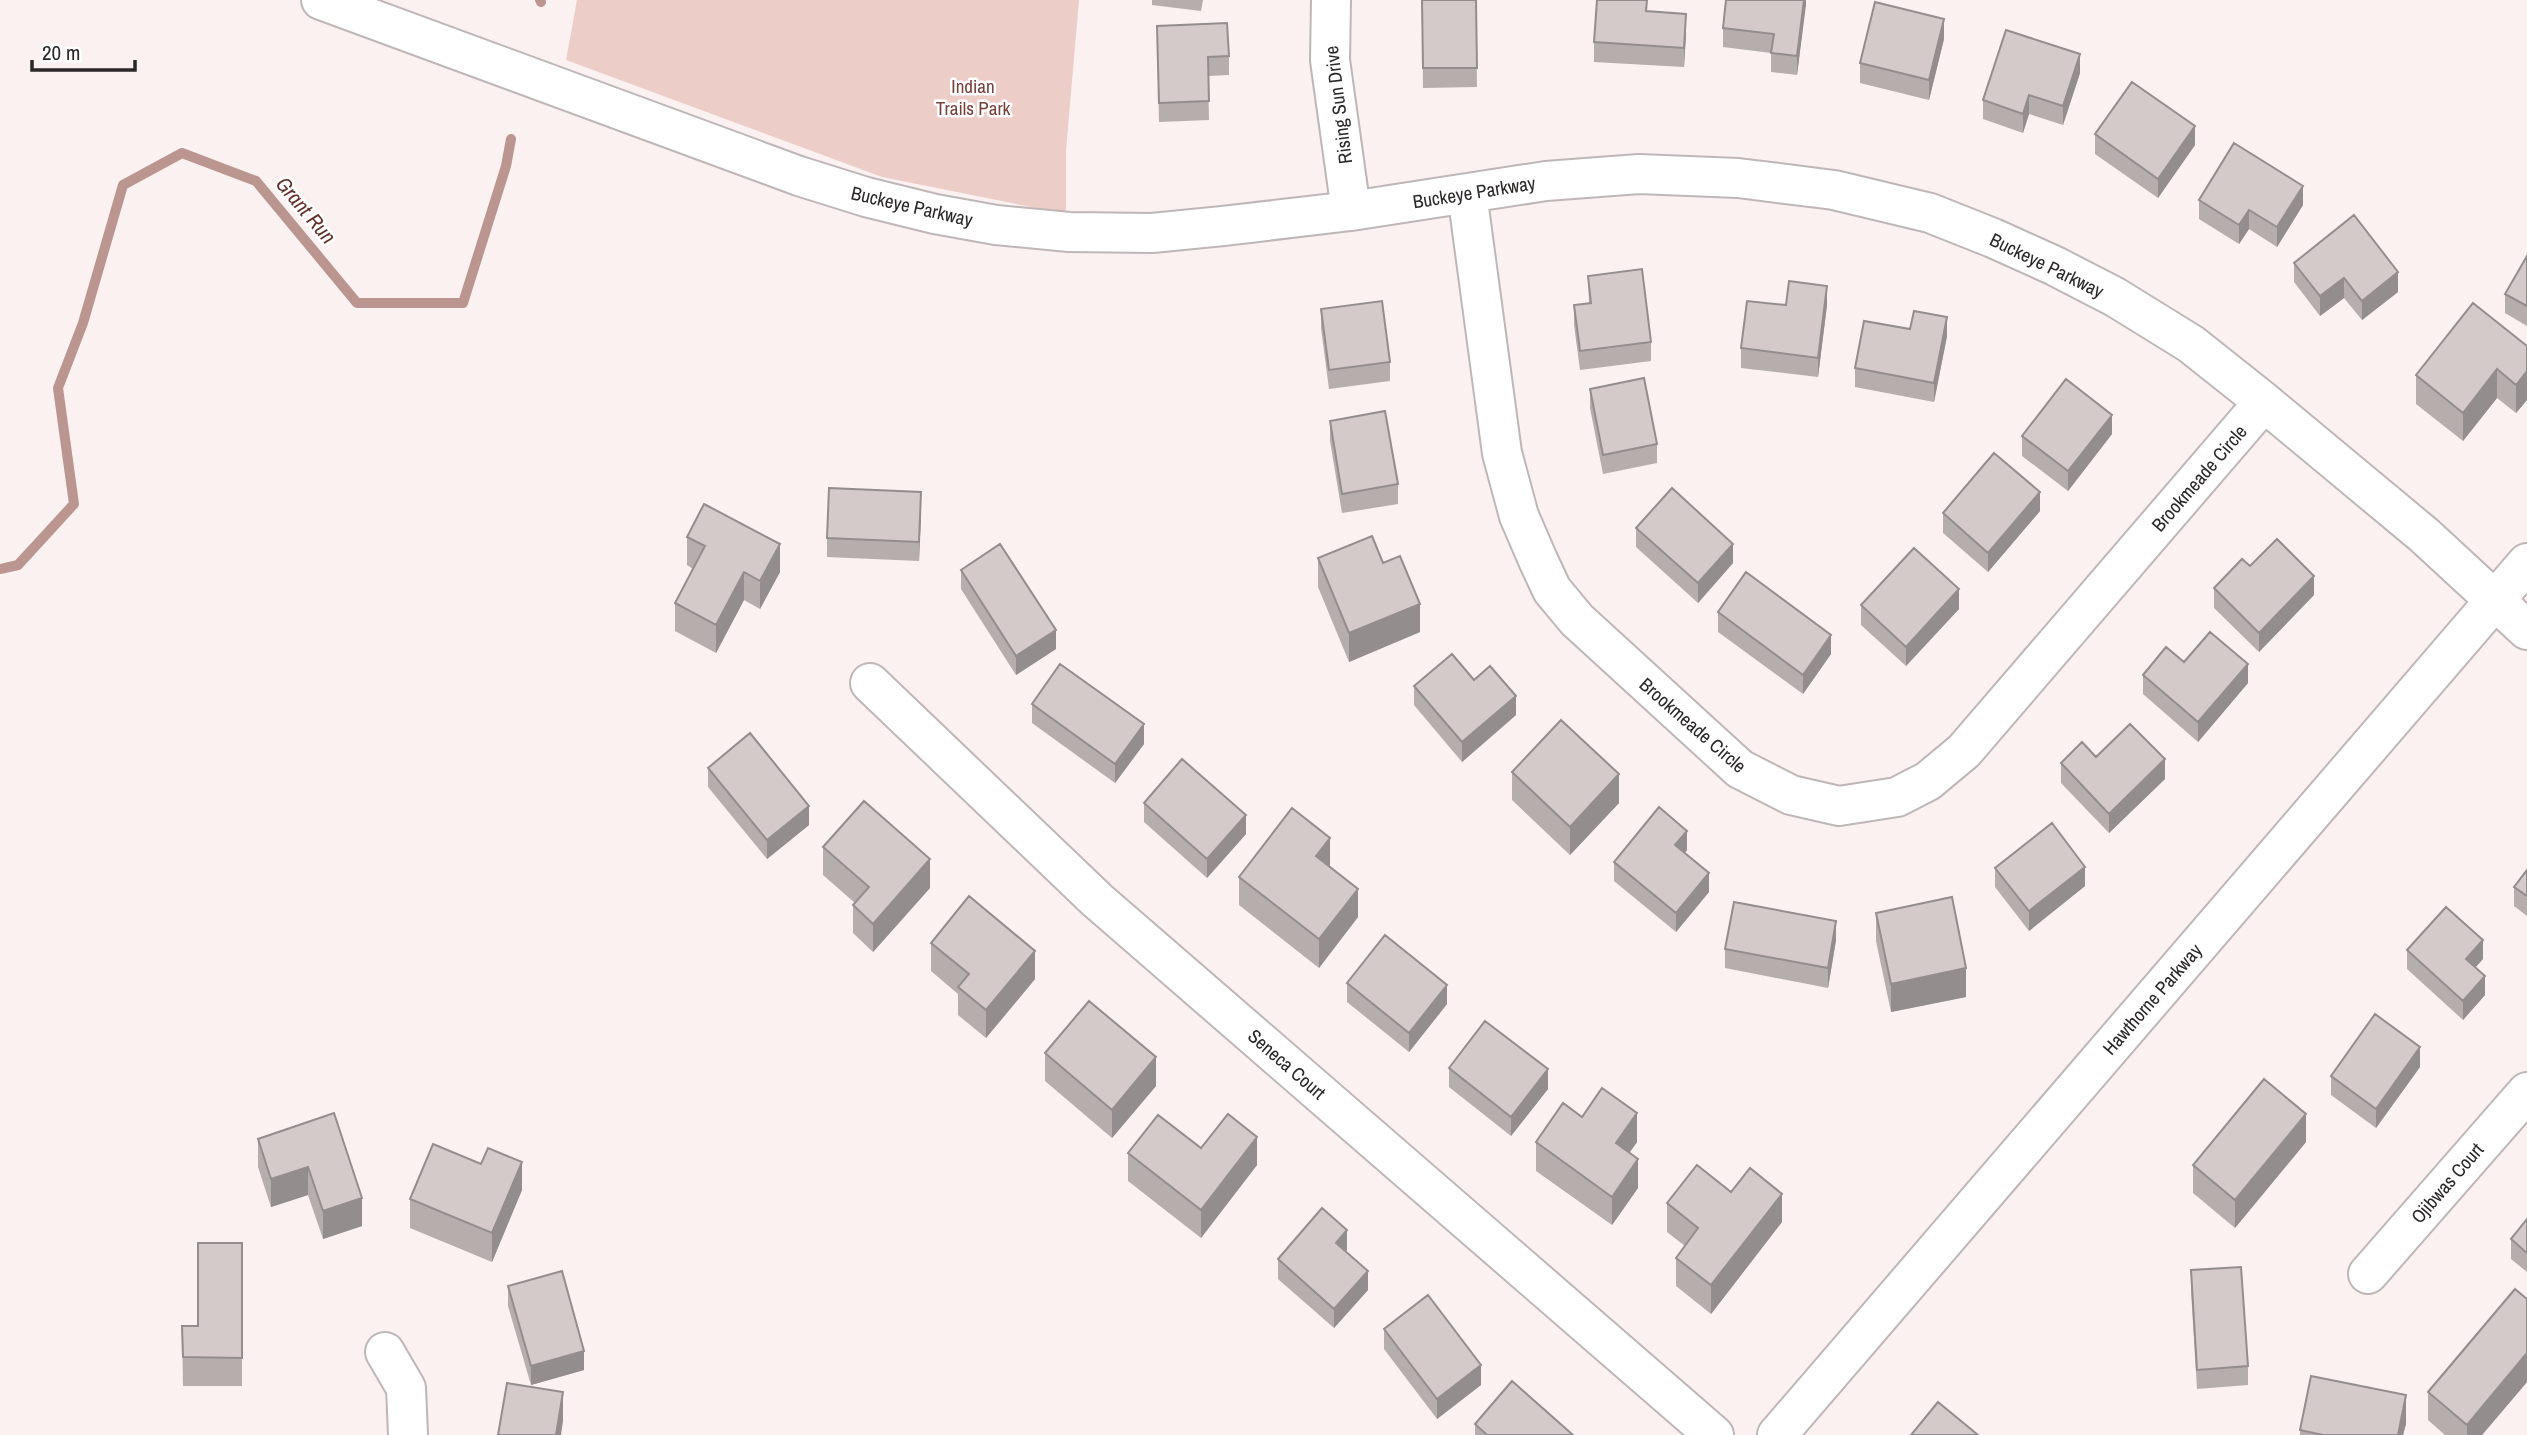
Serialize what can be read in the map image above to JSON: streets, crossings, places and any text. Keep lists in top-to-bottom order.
{
  "streets": {
    "street": [
      "Rising Sun Drive",
      "Buckeye Parkway",
      "Brookmeade Circle",
      "Hawthorne Parkway",
      "Seneca Court",
      "Ojibwas Court"
    ]
  },
  "crossings": [
    ["Rising Sun Drive", "Buckeye Parkway"],
    ["Buckeye Parkway", "Brookmeade Circle"],
    ["Buckeye Parkway", "Hawthorne Parkway"]
  ],
  "water": ["Grant Run"],
  "parks": ["Indian Trails Park"],
  "scale_bar": "20 m"
}
